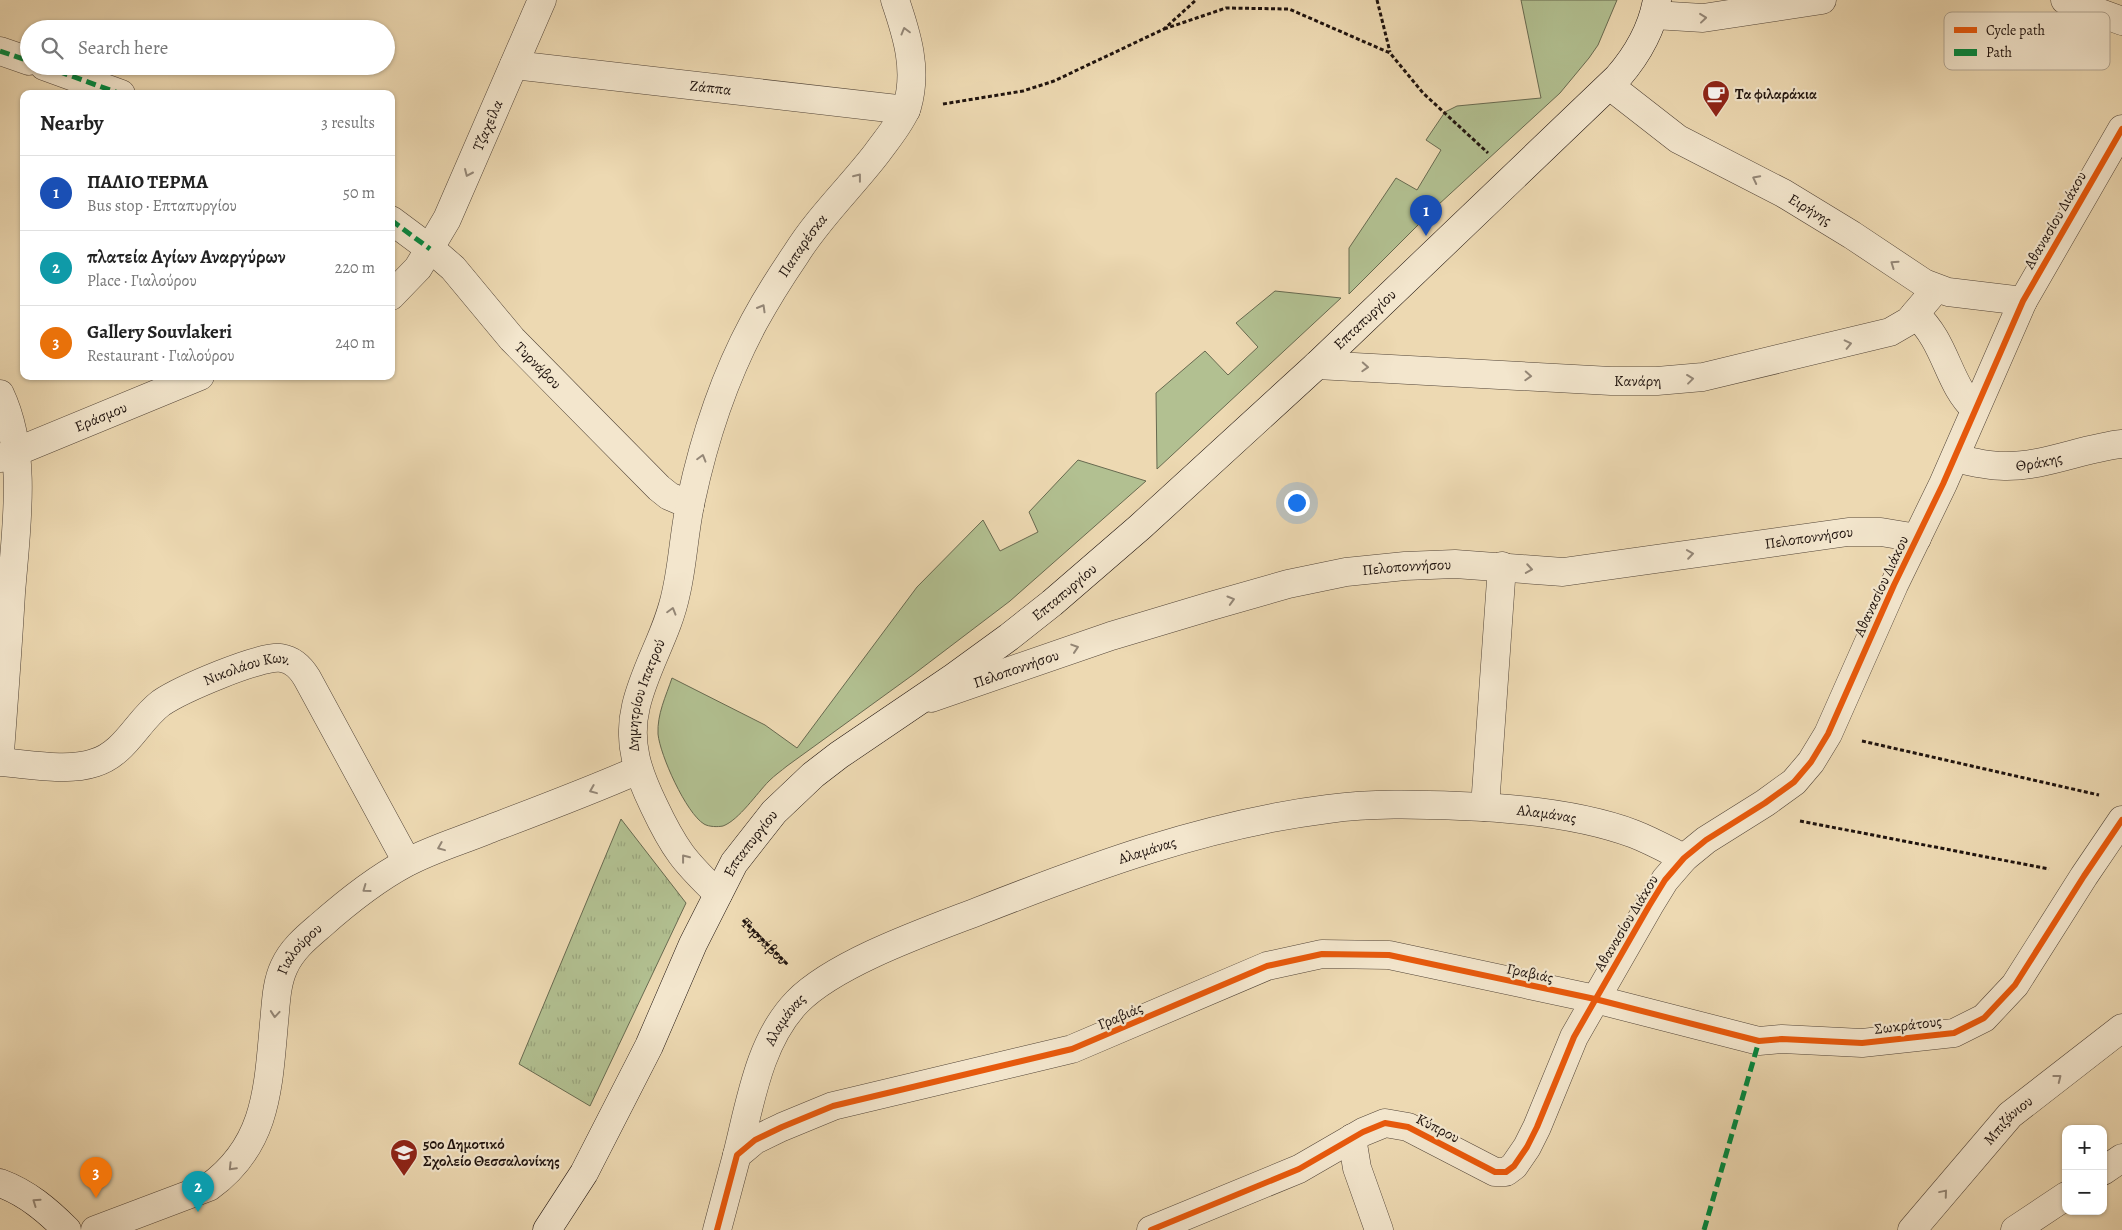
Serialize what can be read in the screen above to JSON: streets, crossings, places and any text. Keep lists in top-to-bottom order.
{
  "streets": {
    "street": [
      "Ζάππα",
      "Τζαχείλα",
      "Ειρήνης",
      "Αθανασίου Διάκου",
      "Παπαρέσκα",
      "Επταπυργίου",
      "Τυρνάβου",
      "Κανάρη",
      "Εράσμου",
      "Θράκης",
      "Πελοποννήσου",
      "Νικολάου Κων.",
      "Δημητρίου Ιπατρού",
      "Αλαμάνας",
      "Γιαλούρου",
      "Γραβιάς",
      "Σωκράτους",
      "Μπιζάνιου",
      "Κύπρου"
    ]
  },
  "crossings": [
    ["Ζάππα", "Τζαχείλα"],
    ["Ζάππα", "Παπαρέσκα"],
    ["Τζαχείλα", "Τυρνάβου"],
    ["Ειρήνης", "Αθανασίου Διάκου"],
    ["Ειρήνης", "Επταπυργίου"],
    ["Ειρήνης", "Κανάρη"],
    ["Αθανασίου Διάκου", "Θράκης"],
    ["Αθανασίου Διάκου", "Πελοποννήσου"],
    ["Αθανασίου Διάκου", "Αλαμάνας"],
    ["Αθανασίου Διάκου", "Γραβιάς"],
    ["Αθανασίου Διάκου", "Σωκράτους"],
    ["Αθανασίου Διάκου", "Κύπρου"],
    ["Παπαρέσκα", "Τυρνάβου"],
    ["Παπαρέσκα", "Δημητρίου Ιπατρού"],
    ["Επταπυργίου", "Τυρνάβου"],
    ["Επταπυργίου", "Κανάρη"],
    ["Επταπυργίου", "Πελοποννήσου"],
    ["Επταπυργίου", "Δημητρίου Ιπατρού"],
    ["Τυρνάβου", "Δημητρίου Ιπατρού"],
    ["Τυρνάβου", "Αλαμάνας"],
    ["Νικολάου Κων.", "Γιαλούρου"],
    ["Δημητρίου Ιπατρού", "Γιαλούρου"],
    ["Αλαμάνας", "Γραβιάς"],
    ["Γραβιάς", "Σωκράτους"],
    ["Γραβιάς", "Κύπρου"],
    ["Σωκράτους", "Κύπρου"]
  ],
  "one_way": [
    "Τζαχείλα",
    "Ειρήνης",
    "Παπαρέσκα",
    "Κανάρη",
    "Πελοποννήσου",
    "Δημητρίου Ιπατρού",
    "Γιαλούρου",
    "Μπιζάνιου"
  ],
  "places": {
    "cafe": ["Τα φιλαράκια"],
    "school or university": ["50ο Δημοτικό Σχολείο Θεσσαλονίκης"]
  },
  "legend": ["Cycle path", "Path"],
  "page": {
    "search": "Search here",
    "heading": ["Nearby", "3 results"],
    "list": [
      {
        "mark": "1",
        "name": "ΠΑΛΙΟ ΤΕΡΜΑ",
        "note": "Bus stop · Επταπυργίου",
        "value": "50 m"
      },
      {
        "mark": "2",
        "name": "πλατεία Αγίων Αναργύρων",
        "note": "Place · Γιαλούρου",
        "value": "220 m"
      },
      {
        "mark": "3",
        "name": "Gallery Souvlakeri",
        "note": "Restaurant · Γιαλούρου",
        "value": "240 m"
      }
    ],
    "pins": ["1", "3", "2"],
    "map_buttons": ["+", "−"]
  }
}
